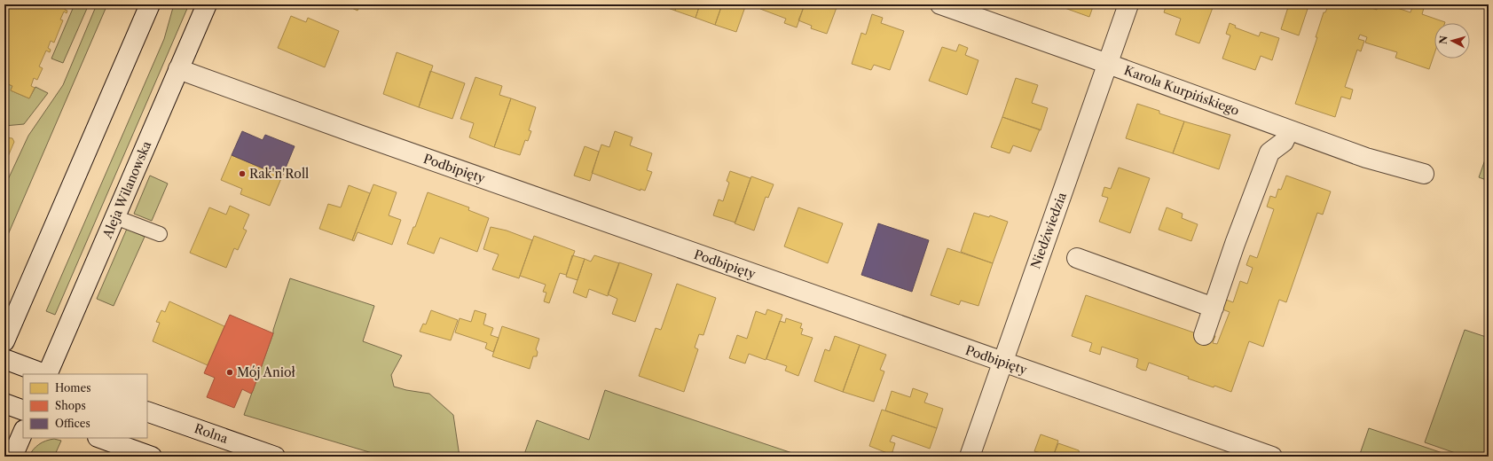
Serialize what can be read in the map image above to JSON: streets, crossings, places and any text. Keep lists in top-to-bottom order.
{
  "streets": {
    "street": [
      "Karola Kurpińskiego",
      "Podbipięty",
      "Aleja Wilanowska",
      "Niedźwiedzia",
      "Rolna"
    ]
  },
  "crossings": [
    ["Karola Kurpińskiego", "Niedźwiedzia"],
    ["Podbipięty", "Aleja Wilanowska"],
    ["Podbipięty", "Niedźwiedzia"]
  ],
  "places": ["Rak'n'Roll", "Mój Anioł"],
  "legend": ["Homes", "Shops", "Offices"],
  "north": "left"
}
